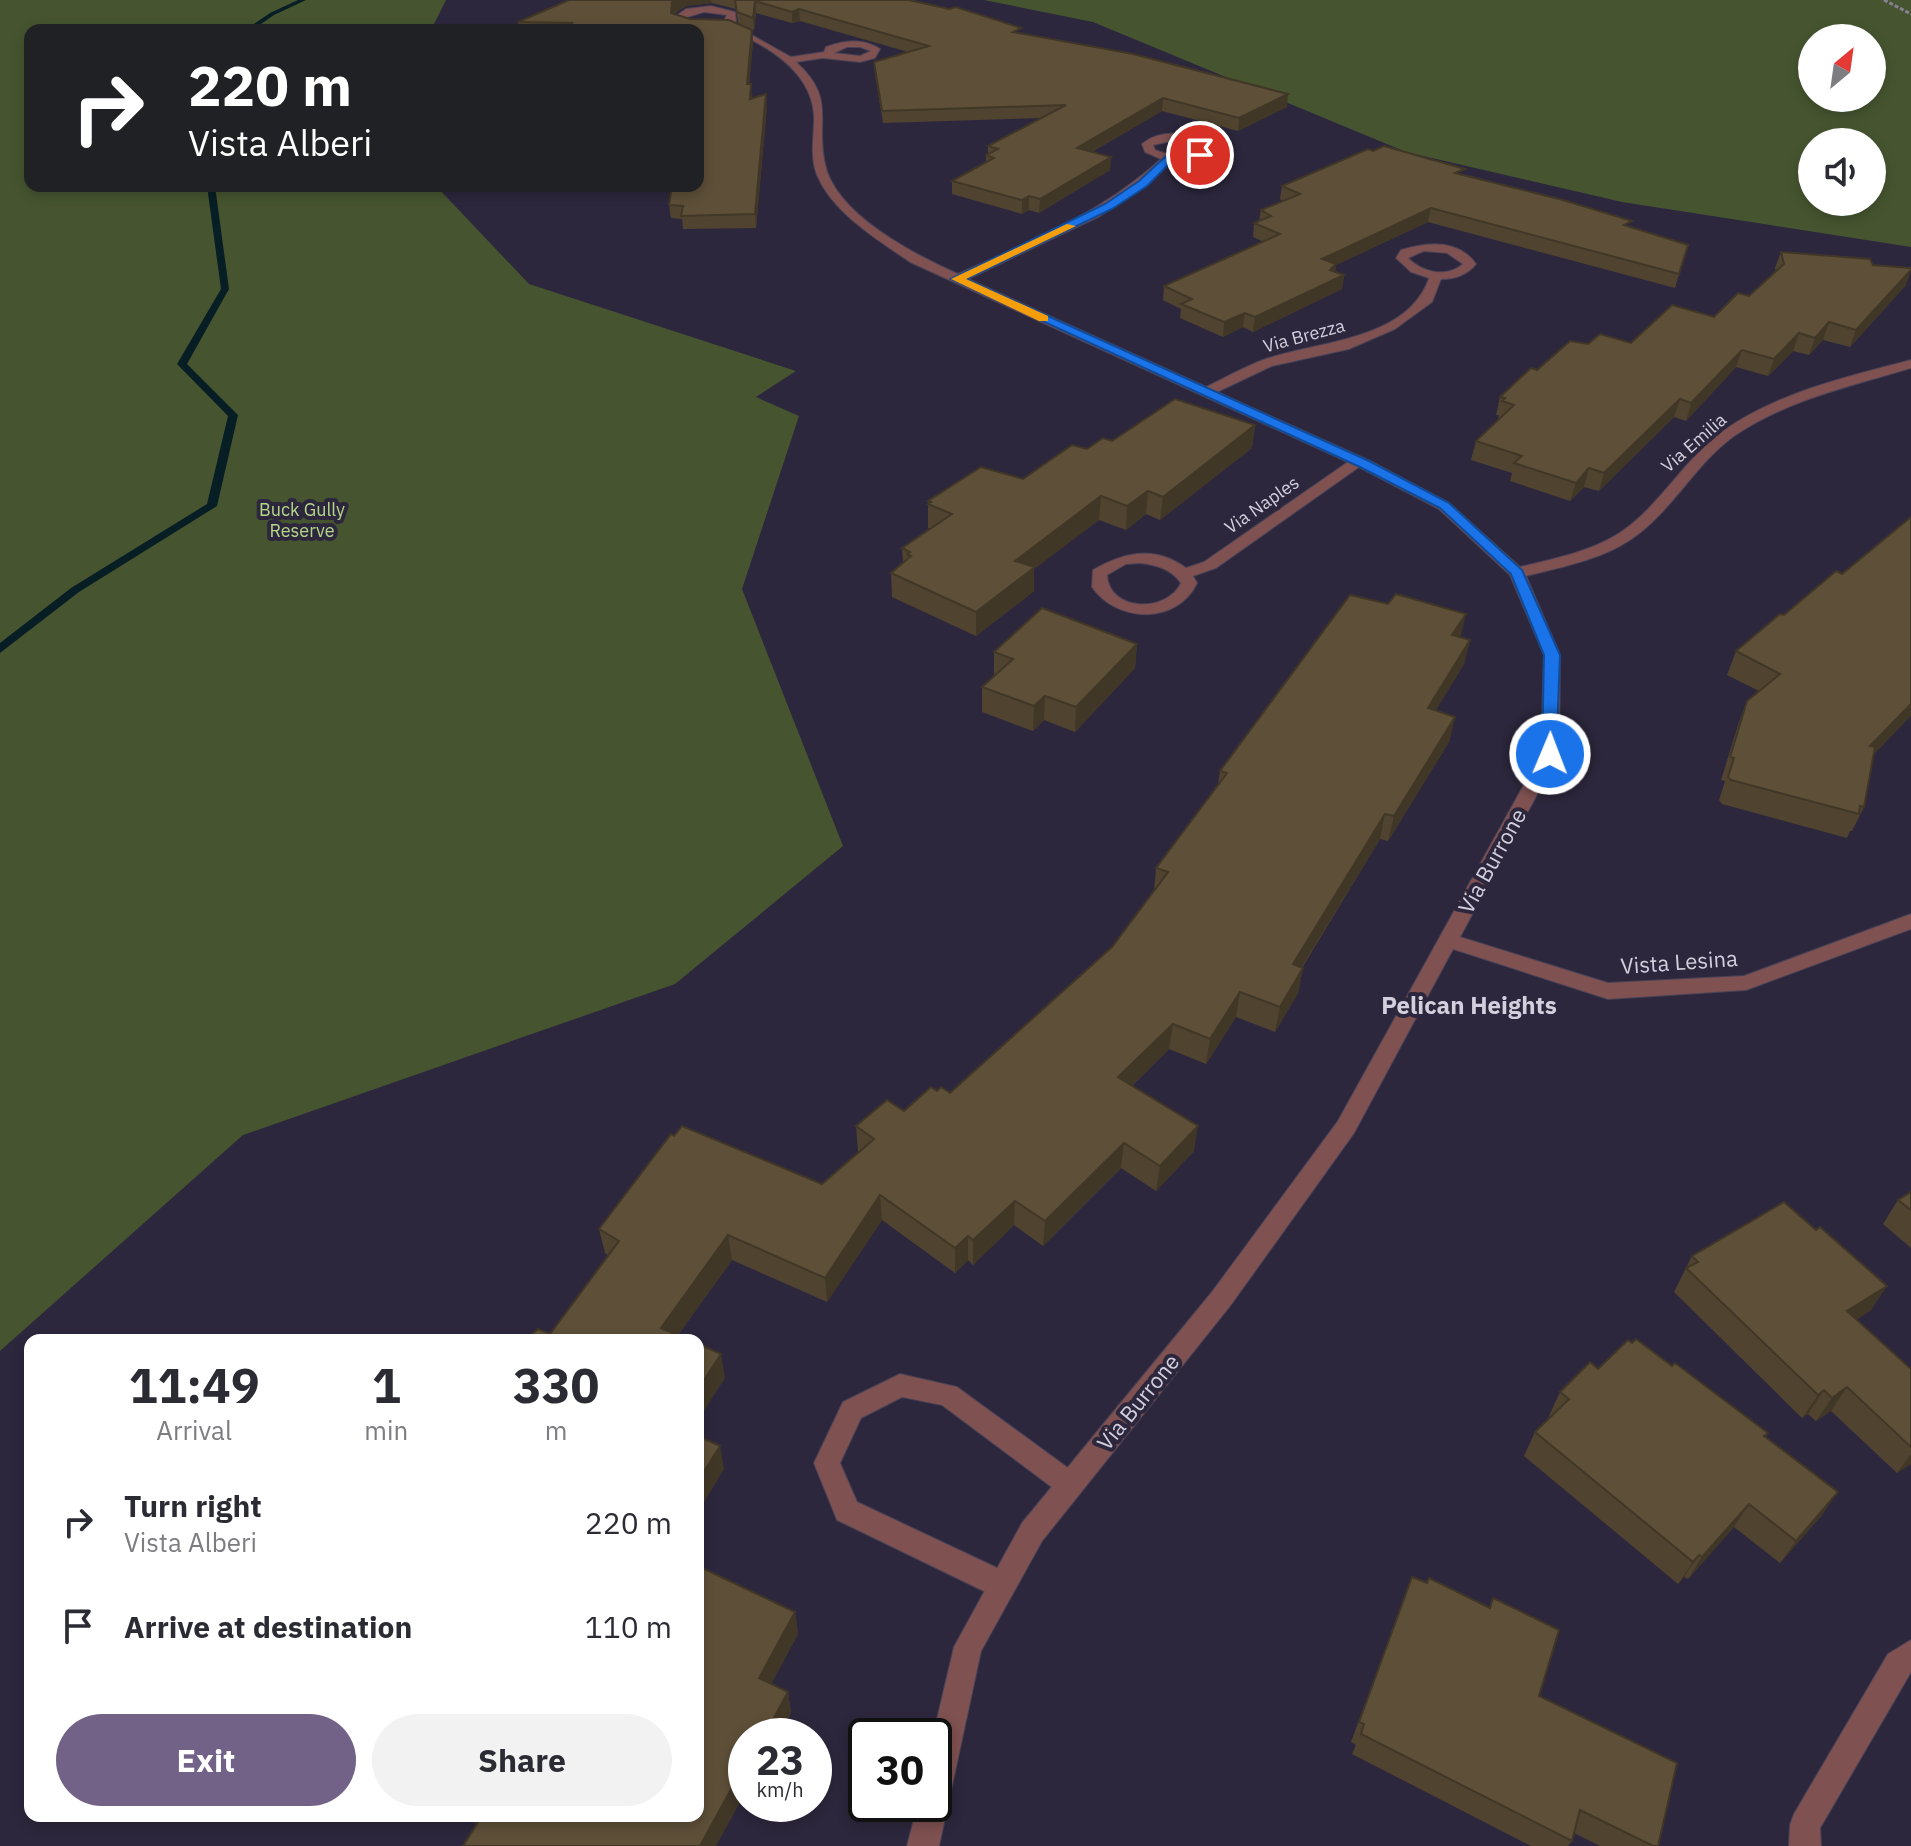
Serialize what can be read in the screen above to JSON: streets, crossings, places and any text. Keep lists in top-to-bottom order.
{
  "streets": {
    "street": [
      "Via Brezza",
      "Via Emilia",
      "Via Naples",
      "Via Burrone",
      "Vista Lesina"
    ]
  },
  "crossings": [
    ["Via Brezza", "Via Burrone"],
    ["Via Emilia", "Via Burrone"],
    ["Via Naples", "Via Burrone"],
    ["Via Burrone", "Vista Lesina"]
  ],
  "districts": ["Pelican Heights"],
  "parks": ["Buck Gully Reserve"],
  "north": "top right",
  "page": {
    "turn": ["220 m", "Vista Alberi"],
    "eta": [
      "11:49",
      "Arrival",
      "1",
      "min",
      "330",
      "m"
    ],
    "list": [
      {
        "name": "Turn right",
        "note": "Vista Alberi",
        "value": "220 m"
      },
      {
        "name": "Arrive at destination",
        "value": "110 m"
      }
    ],
    "buttons": ["Exit", "Share"],
    "speed": "23 km/h",
    "limit": "30"
  }
}
